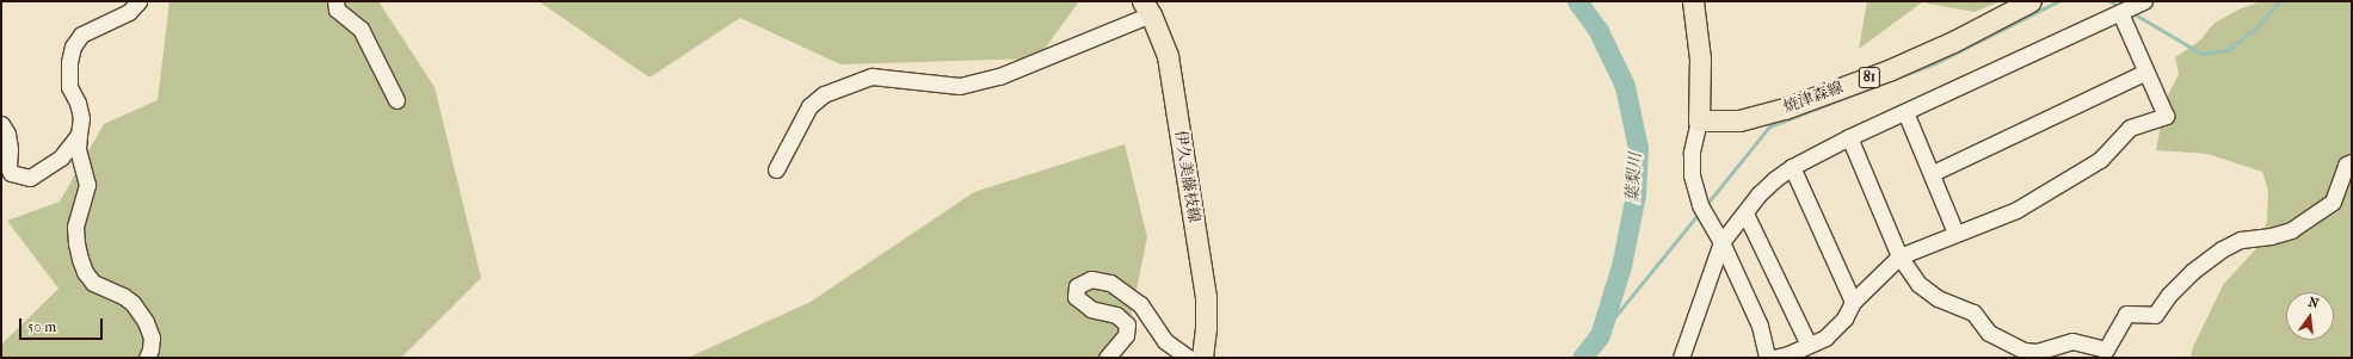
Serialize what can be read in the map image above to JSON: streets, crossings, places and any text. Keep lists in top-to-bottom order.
{
  "streets": {
    "main road": ["81", "焼津森線", "伊久美藤枝線"]
  },
  "water": ["葉梨川"],
  "scale_bar": "50 m",
  "north": "top"
}
